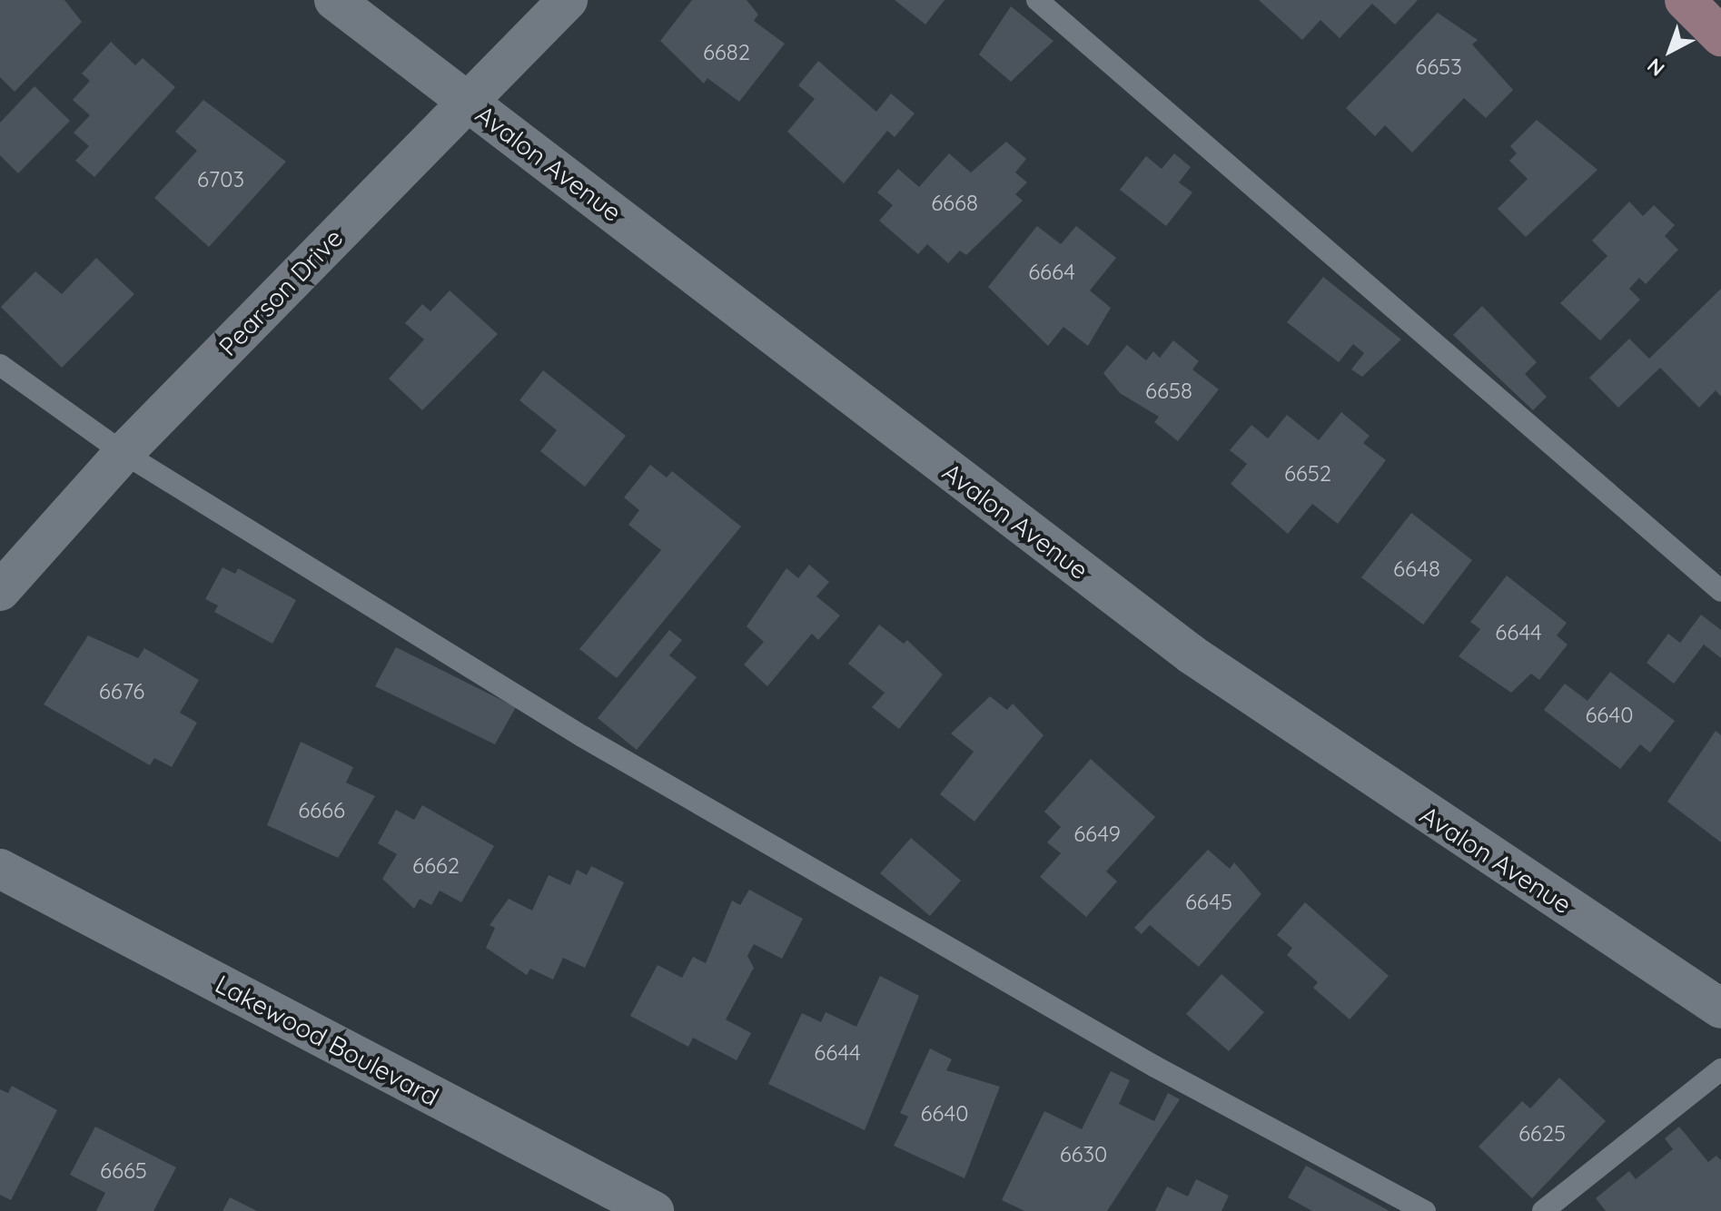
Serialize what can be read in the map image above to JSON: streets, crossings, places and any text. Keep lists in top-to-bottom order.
{
  "streets": {
    "street": ["Avalon Avenue", "Pearson Drive", "Lakewood Boulevard"]
  },
  "crossings": [
    ["Avalon Avenue", "Pearson Drive"]
  ],
  "house_numbers": [
    "6682",
    "6653",
    "6703",
    "6668",
    "6664",
    "6658",
    "6652",
    "6648",
    "6644",
    "6676",
    "6640",
    "6666",
    "6649",
    "6662",
    "6645",
    "6644",
    "6640",
    "6625",
    "6630",
    "6665"
  ],
  "north": "bottom left"
}
